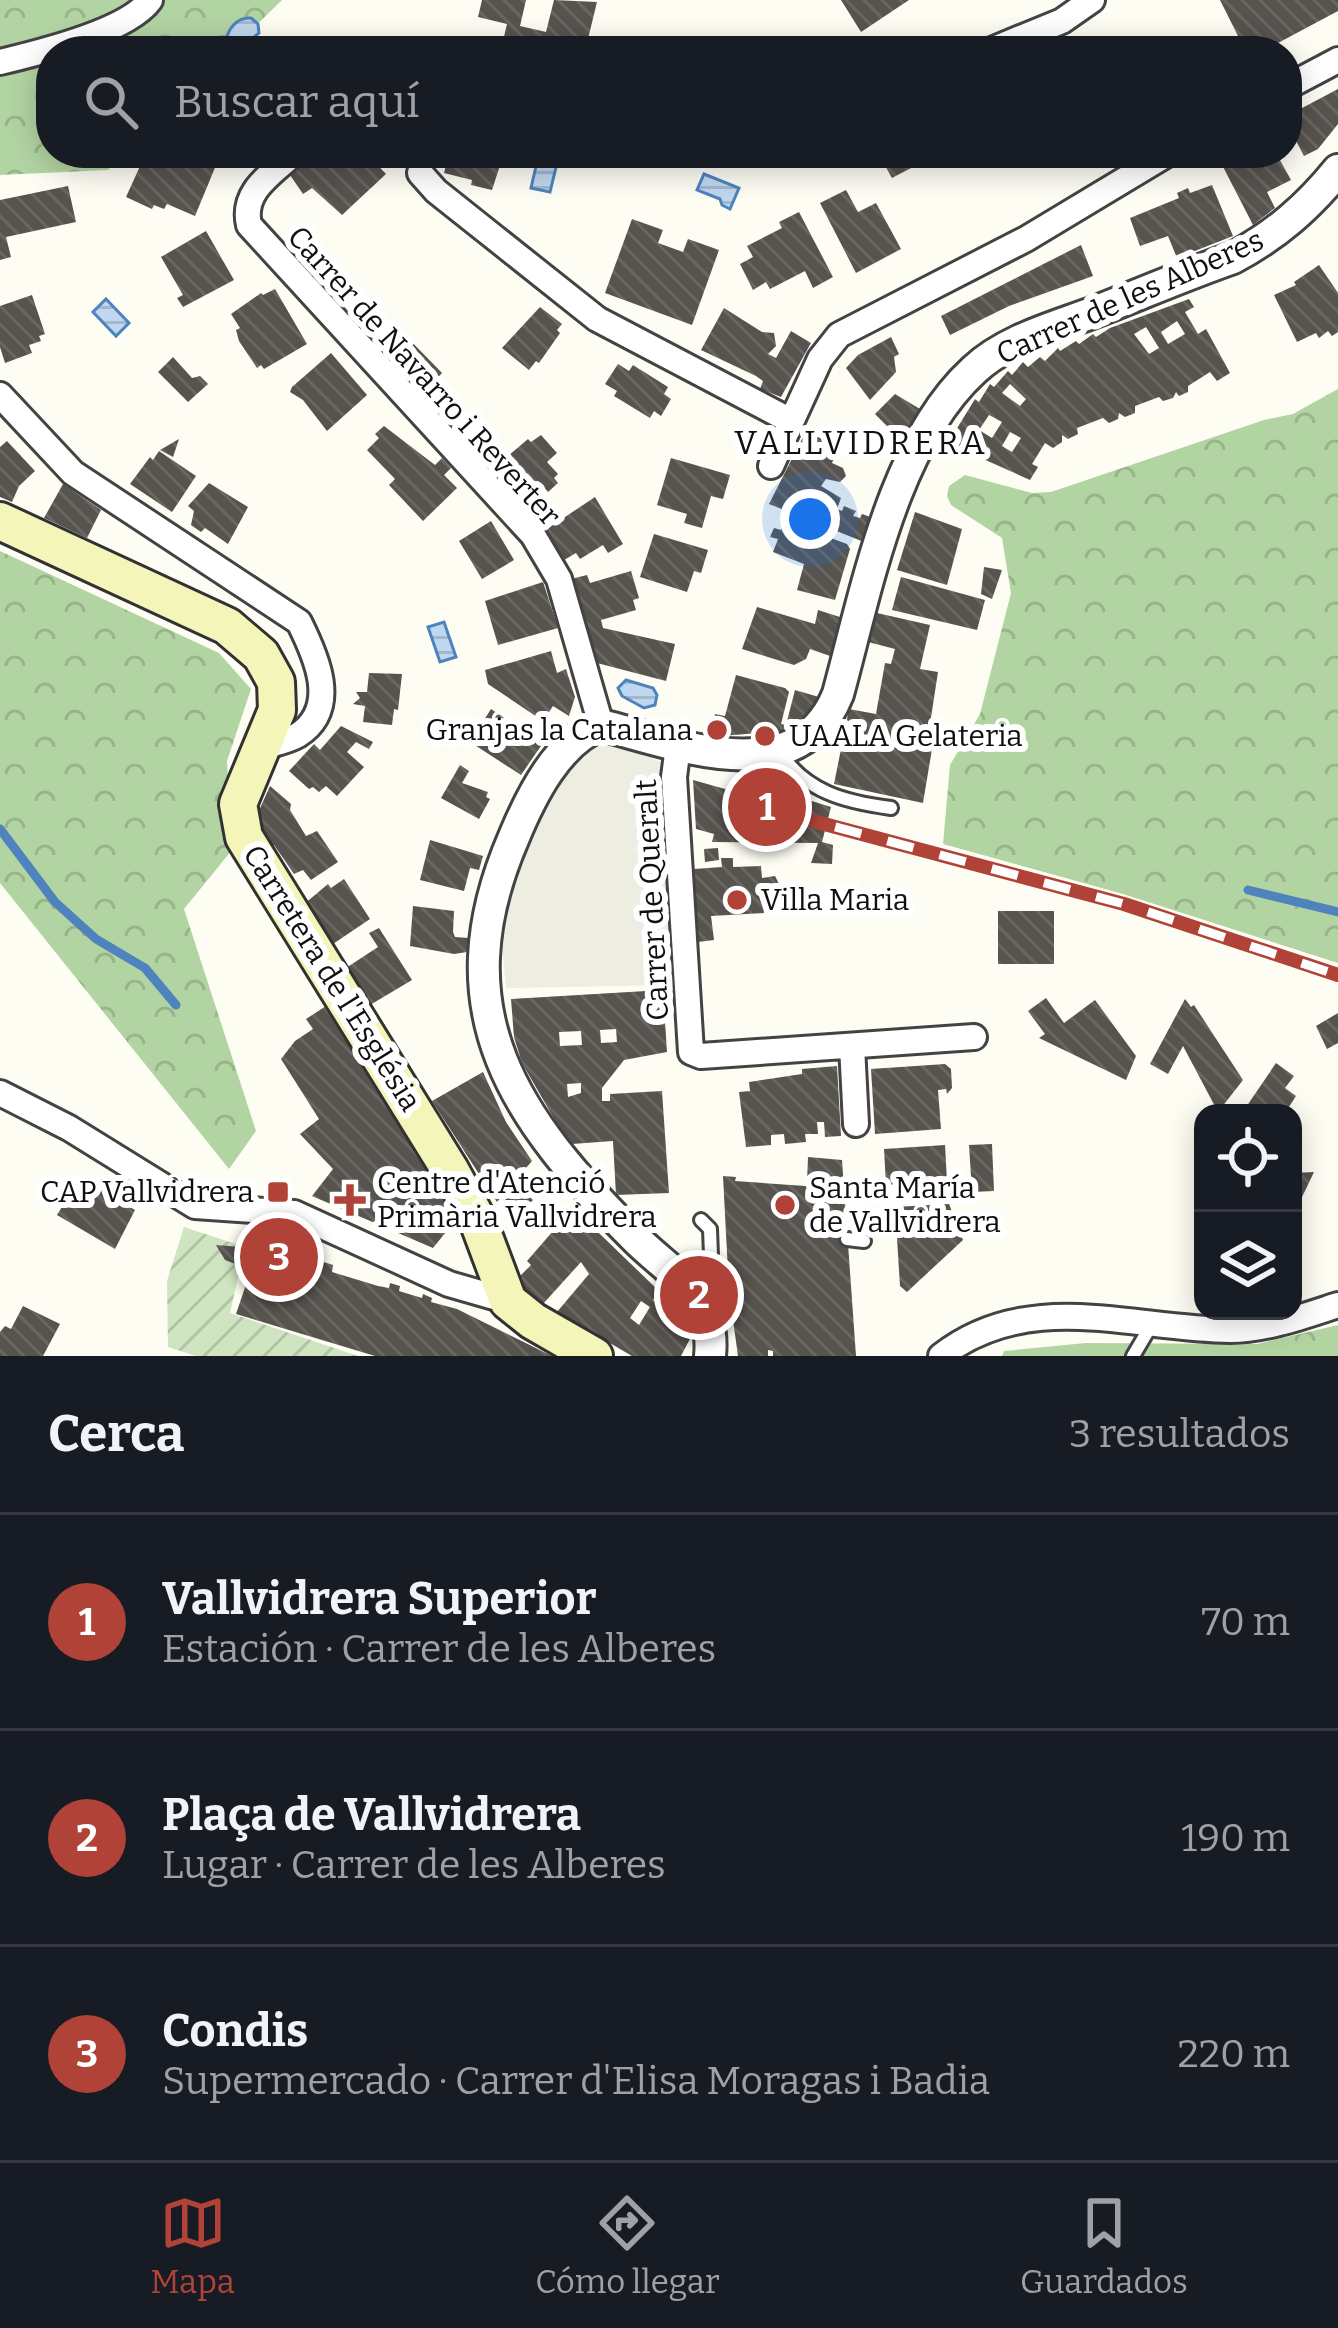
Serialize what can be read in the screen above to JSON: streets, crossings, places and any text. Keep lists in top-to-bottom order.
{
  "streets": {
    "main road": ["Carretera de l'Església"],
    "street": ["Carrer de les Alberes", "Carrer de Navarro i Reverter", "Carrer de Queralt"]
  },
  "districts": ["VALLVIDRERA"],
  "places": {
    "other": [
      "Granjas la Catalana",
      "UAALA Gelateria",
      "Villa Maria",
      "Santa María de Vallvidrera"
    ],
    "transit": ["CAP Vallvidrera"],
    "health": ["Centre d'Atenció Primària Vallvidrera"]
  },
  "page": {
    "search": "Buscar aquí",
    "pins": ["1", "3", "2"],
    "heading": ["Cerca", "3 resultados"],
    "list": [
      {
        "mark": "1",
        "name": "Vallvidrera Superior",
        "note": "Estación · Carrer de les Alberes",
        "value": "70 m"
      },
      {
        "mark": "2",
        "name": "Plaça de Vallvidrera",
        "note": "Lugar · Carrer de les Alberes",
        "value": "190 m"
      },
      {
        "mark": "3",
        "name": "Condis",
        "note": "Supermercado · Carrer d'Elisa Moragas i Badia",
        "value": "220 m"
      }
    ],
    "nav": ["Mapa", "Cómo llegar", "Guardados"]
  }
}
